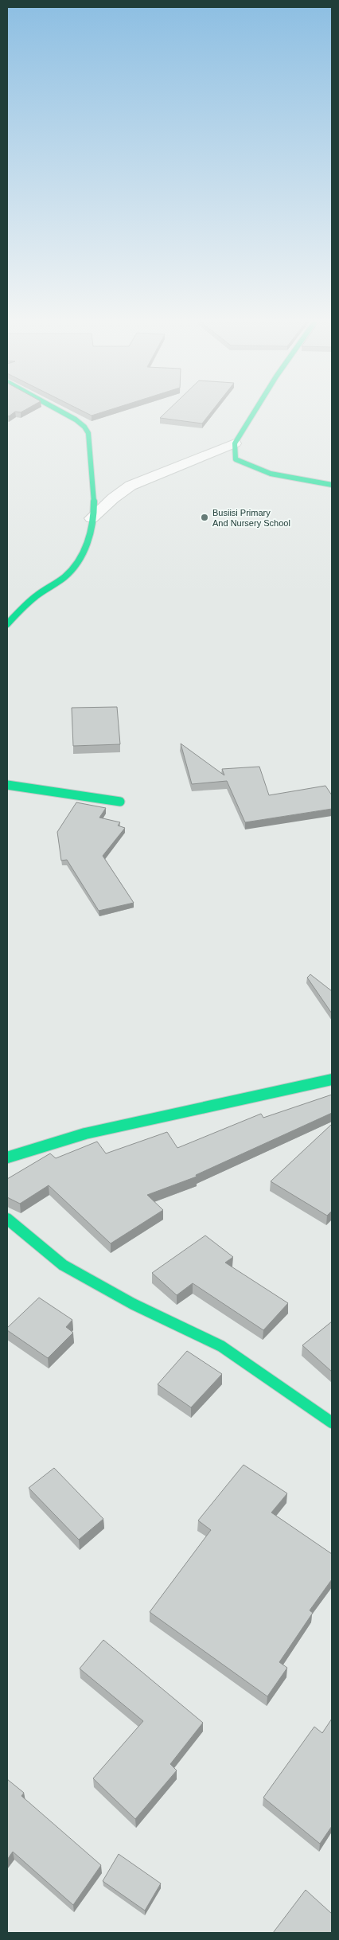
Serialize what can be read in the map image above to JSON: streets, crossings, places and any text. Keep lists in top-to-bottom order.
{
  "places": ["Busiisi Primary And Nursery School"]
}
